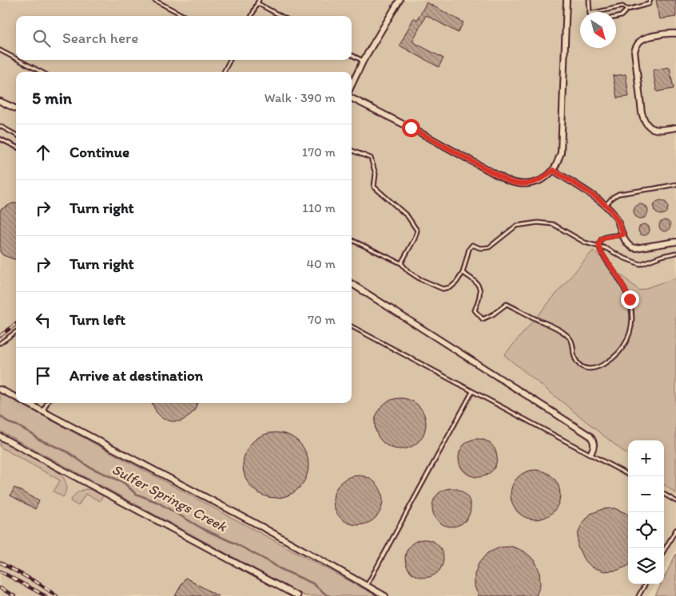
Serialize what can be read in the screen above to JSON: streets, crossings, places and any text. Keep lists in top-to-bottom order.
{
  "water": ["Sulfer Springs Creek"],
  "north": "bottom right",
  "page": {
    "search": "Search here",
    "heading": ["5 min", "Walk · 390 m"],
    "list": [
      ["Continue", "170 m"],
      ["Turn right", "110 m"],
      ["Turn right", "40 m"],
      ["Turn left", "70 m"],
      "Arrive at destination"
    ],
    "map_buttons": ["+", "−"]
  }
}
